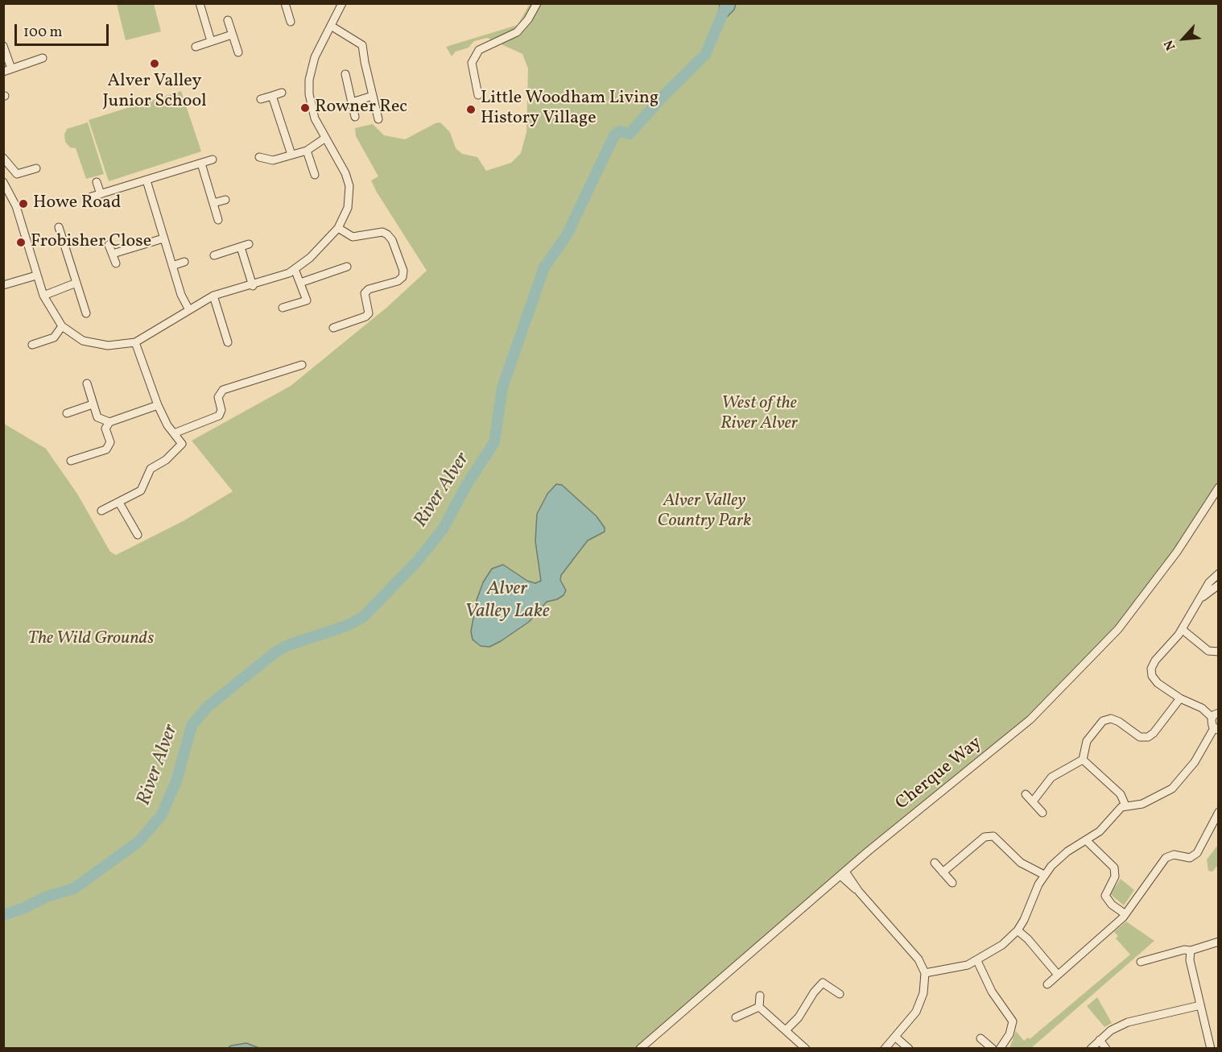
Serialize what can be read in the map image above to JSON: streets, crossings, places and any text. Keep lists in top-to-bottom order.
{
  "streets": {
    "street": ["Cherque Way"]
  },
  "water": ["River Alver", "Alver Valley Lake"],
  "parks": ["West of the River Alver", "Alver Valley Country Park", "The Wild Grounds"],
  "places": [
    "Alver Valley Junior School",
    "Rowner Rec",
    "Little Woodham Living History Village",
    "Howe Road",
    "Frobisher Close"
  ],
  "scale_bar": "100 m",
  "north": "bottom left"
}
